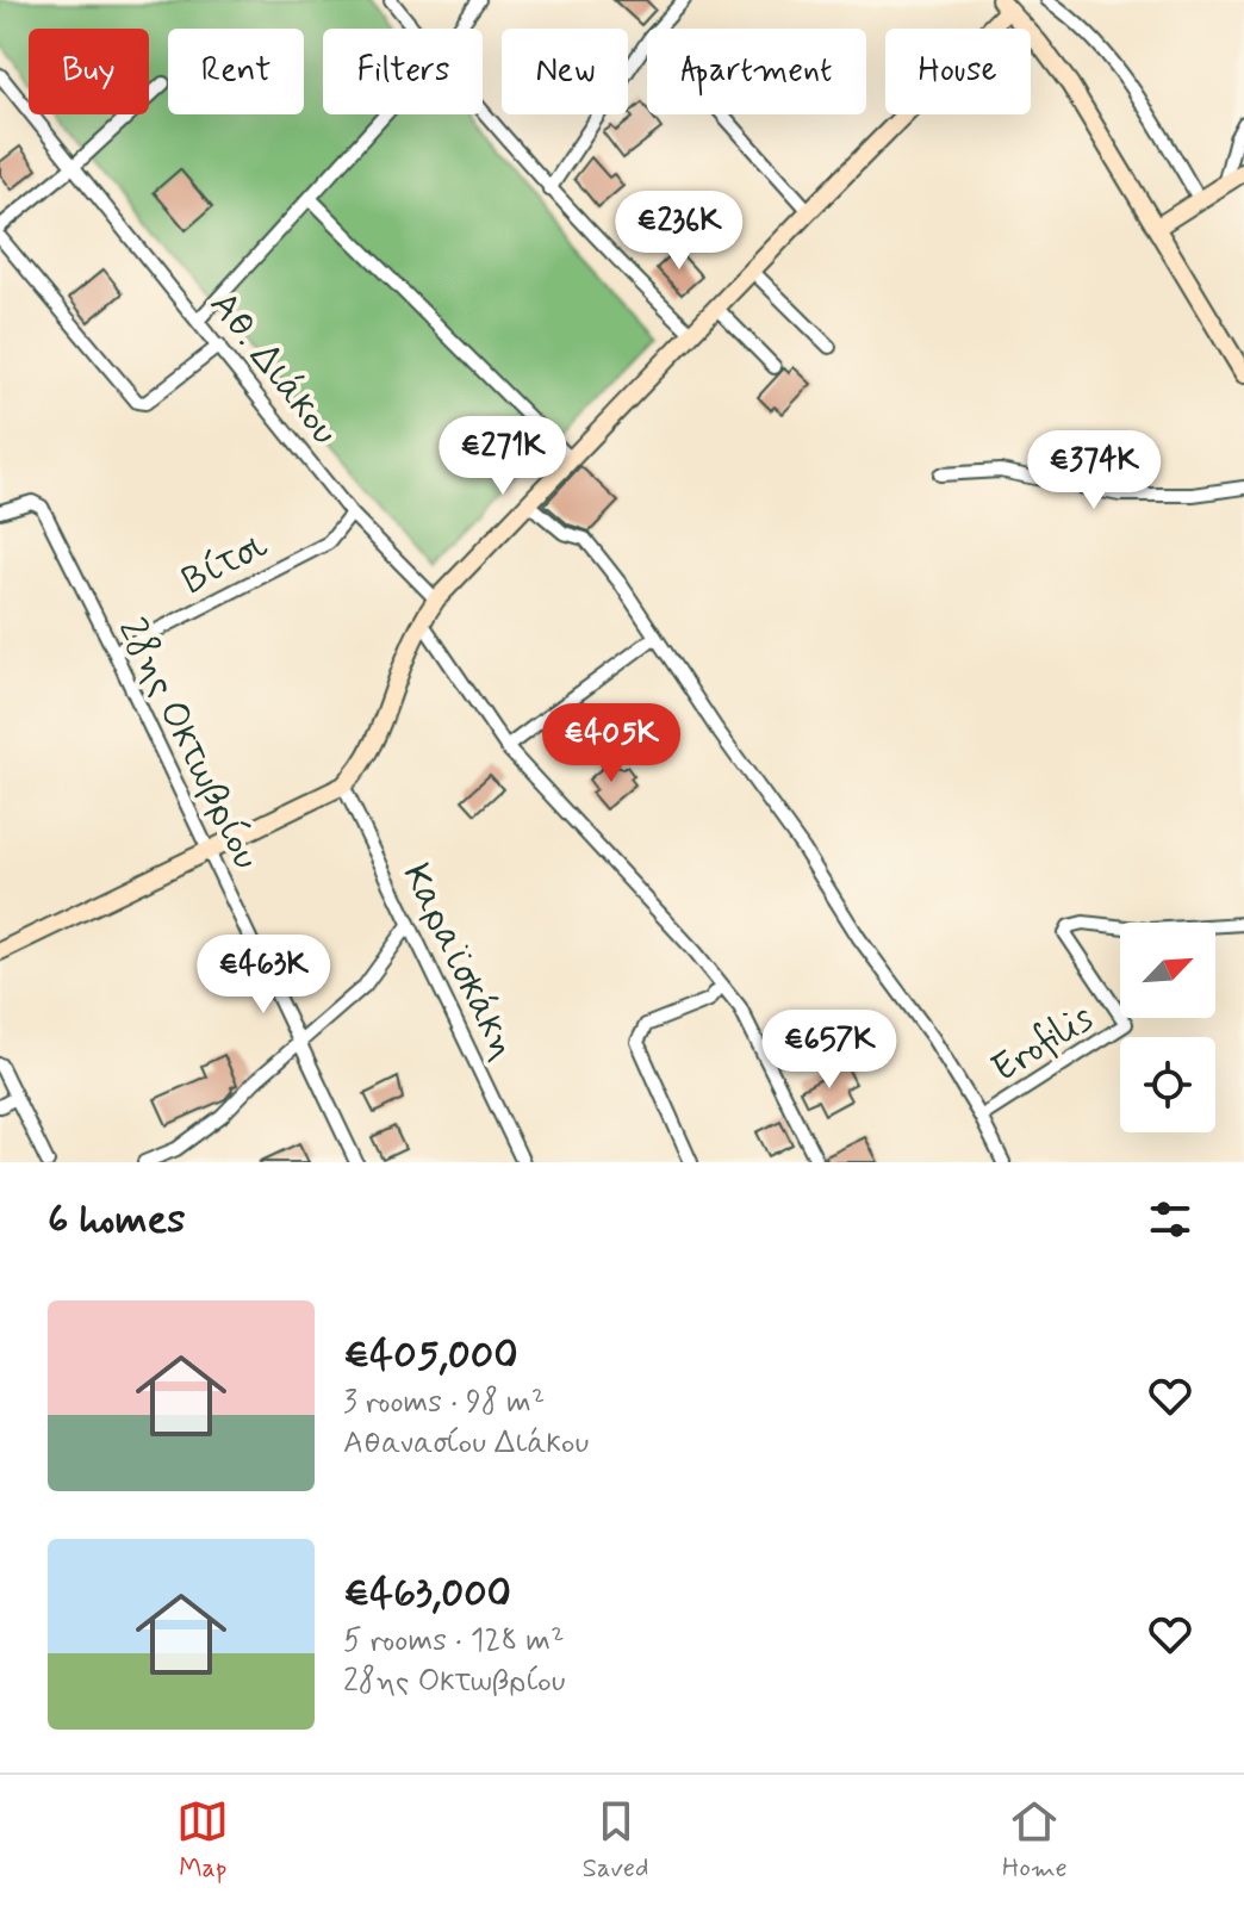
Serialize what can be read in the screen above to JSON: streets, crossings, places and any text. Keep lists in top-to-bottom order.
{
  "streets": {
    "street": [
      "Αθ. Διάκου",
      "Βίτσι",
      "28ης Οκτωβρίου",
      "Καραϊσκάκη",
      "Erofilis"
    ]
  },
  "crossings": [
    ["Αθ. Διάκου", "Βίτσι"],
    ["Βίτσι", "28ης Οκτωβρίου"]
  ],
  "north": "top right",
  "page": {
    "chip": [
      "Buy",
      "Rent",
      "Filters",
      "New",
      "Apartment",
      "House"
    ],
    "price": [
      "€236K",
      "€271K",
      "€374K",
      "€405K",
      "€463K",
      "€657K"
    ],
    "heading": "6 homes",
    "list": [
      {
        "name": "€405,000",
        "note": "3 rooms · 98 m² · Αθανασίου Διάκου"
      },
      {
        "name": "€463,000",
        "note": "5 rooms · 128 m² · 28ης Οκτωβρίου"
      }
    ],
    "tabs": ["Map", "Saved", "Home"]
  }
}
